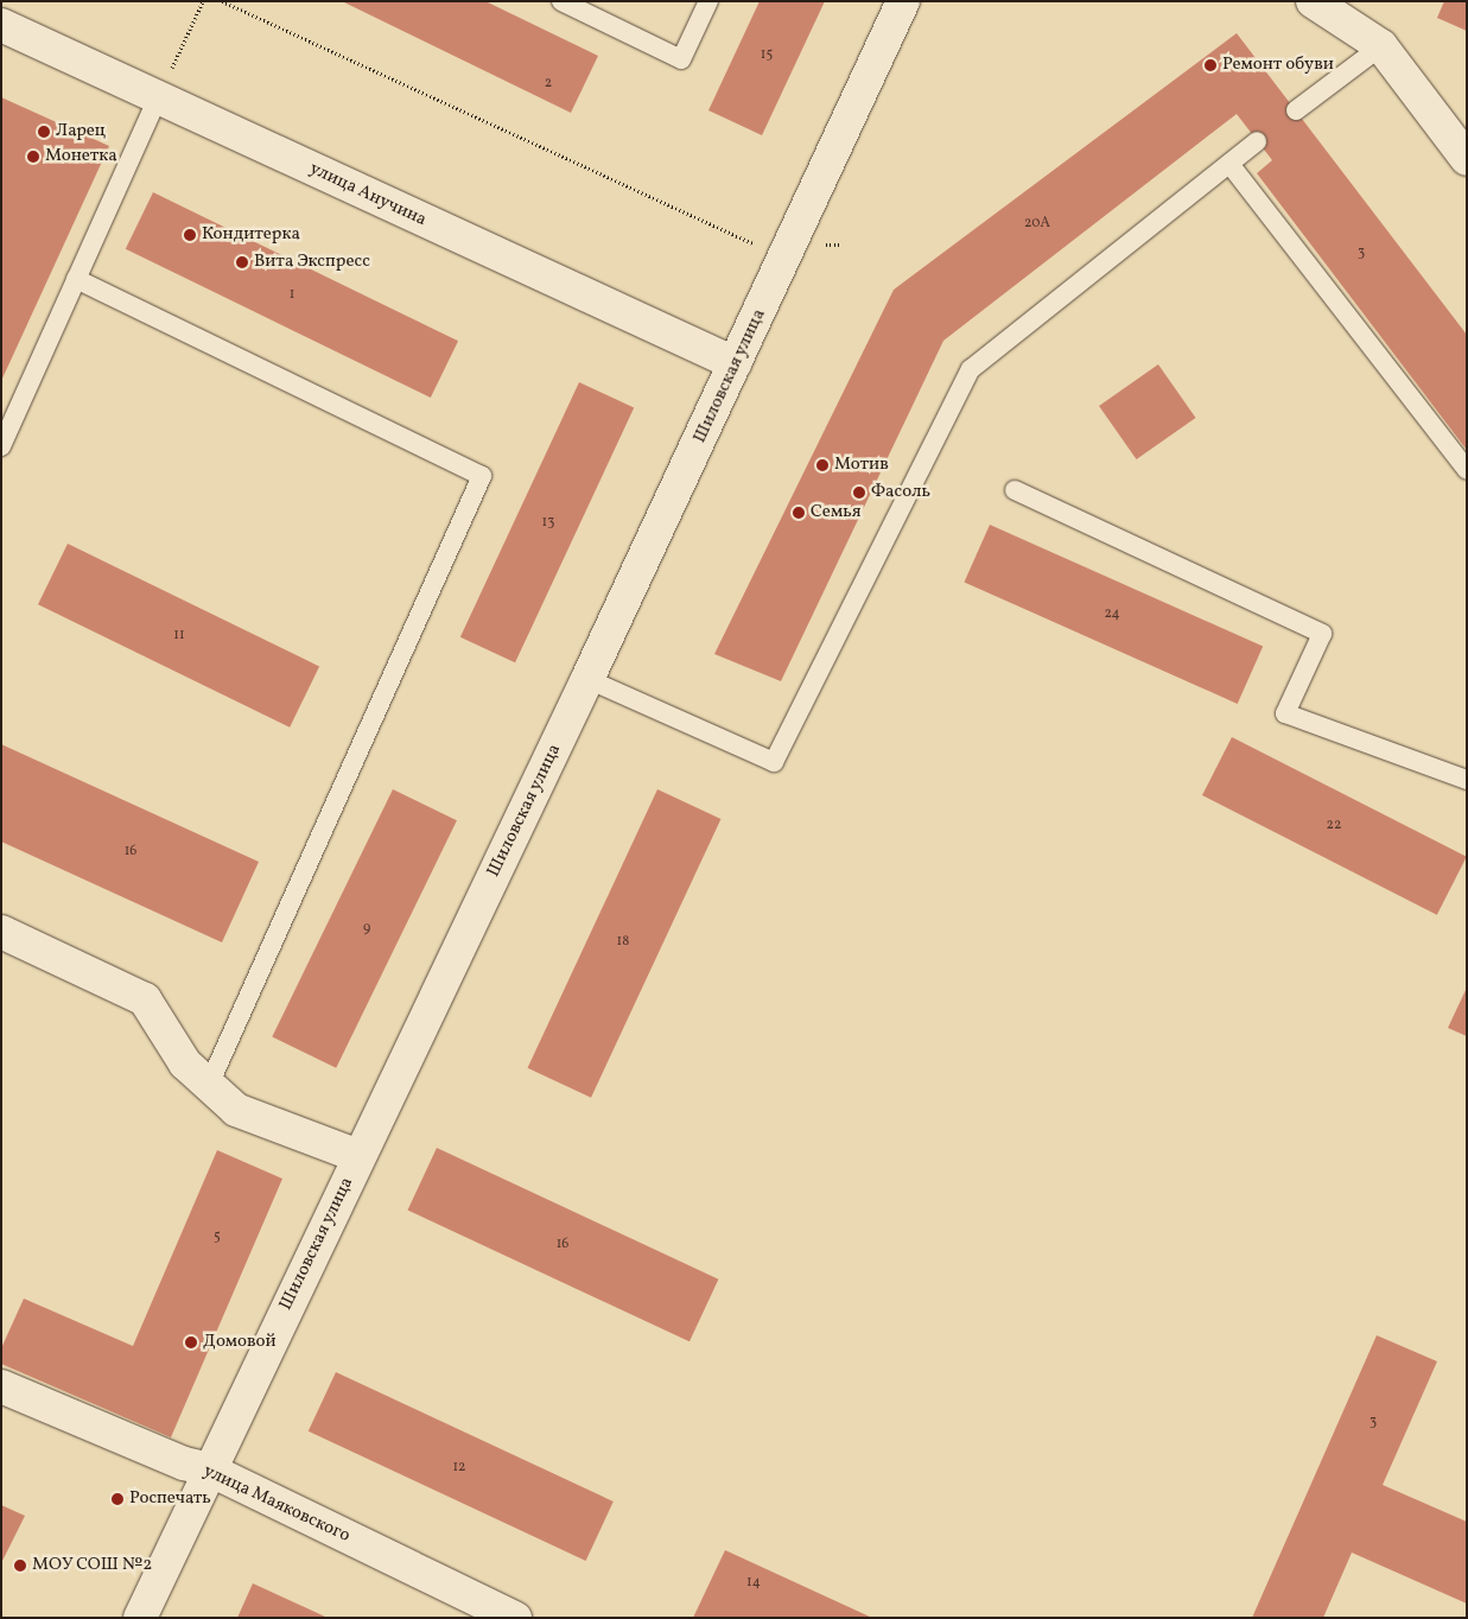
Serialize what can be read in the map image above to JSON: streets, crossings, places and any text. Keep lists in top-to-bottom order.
{
  "streets": {
    "street": ["улица Анучина", "Шиловская улица", "улица Маяковского"]
  },
  "crossings": [
    ["улица Анучина", "Шиловская улица"],
    ["Шиловская улица", "улица Маяковского"]
  ],
  "places": [
    "Ремонт обуви",
    "Ларец",
    "Монетка",
    "Кондитерка",
    "Вита Экспресс",
    "Мотив",
    "Фасоль",
    "Семья",
    "Домовой",
    "Роспечать",
    "МОУ СОШ №2"
  ],
  "house_numbers": [
    "15",
    "2",
    "20А",
    "3",
    "1",
    "13",
    "24",
    "11",
    "22",
    "16",
    "9",
    "18",
    "5",
    "16",
    "3",
    "12",
    "14"
  ]
}
